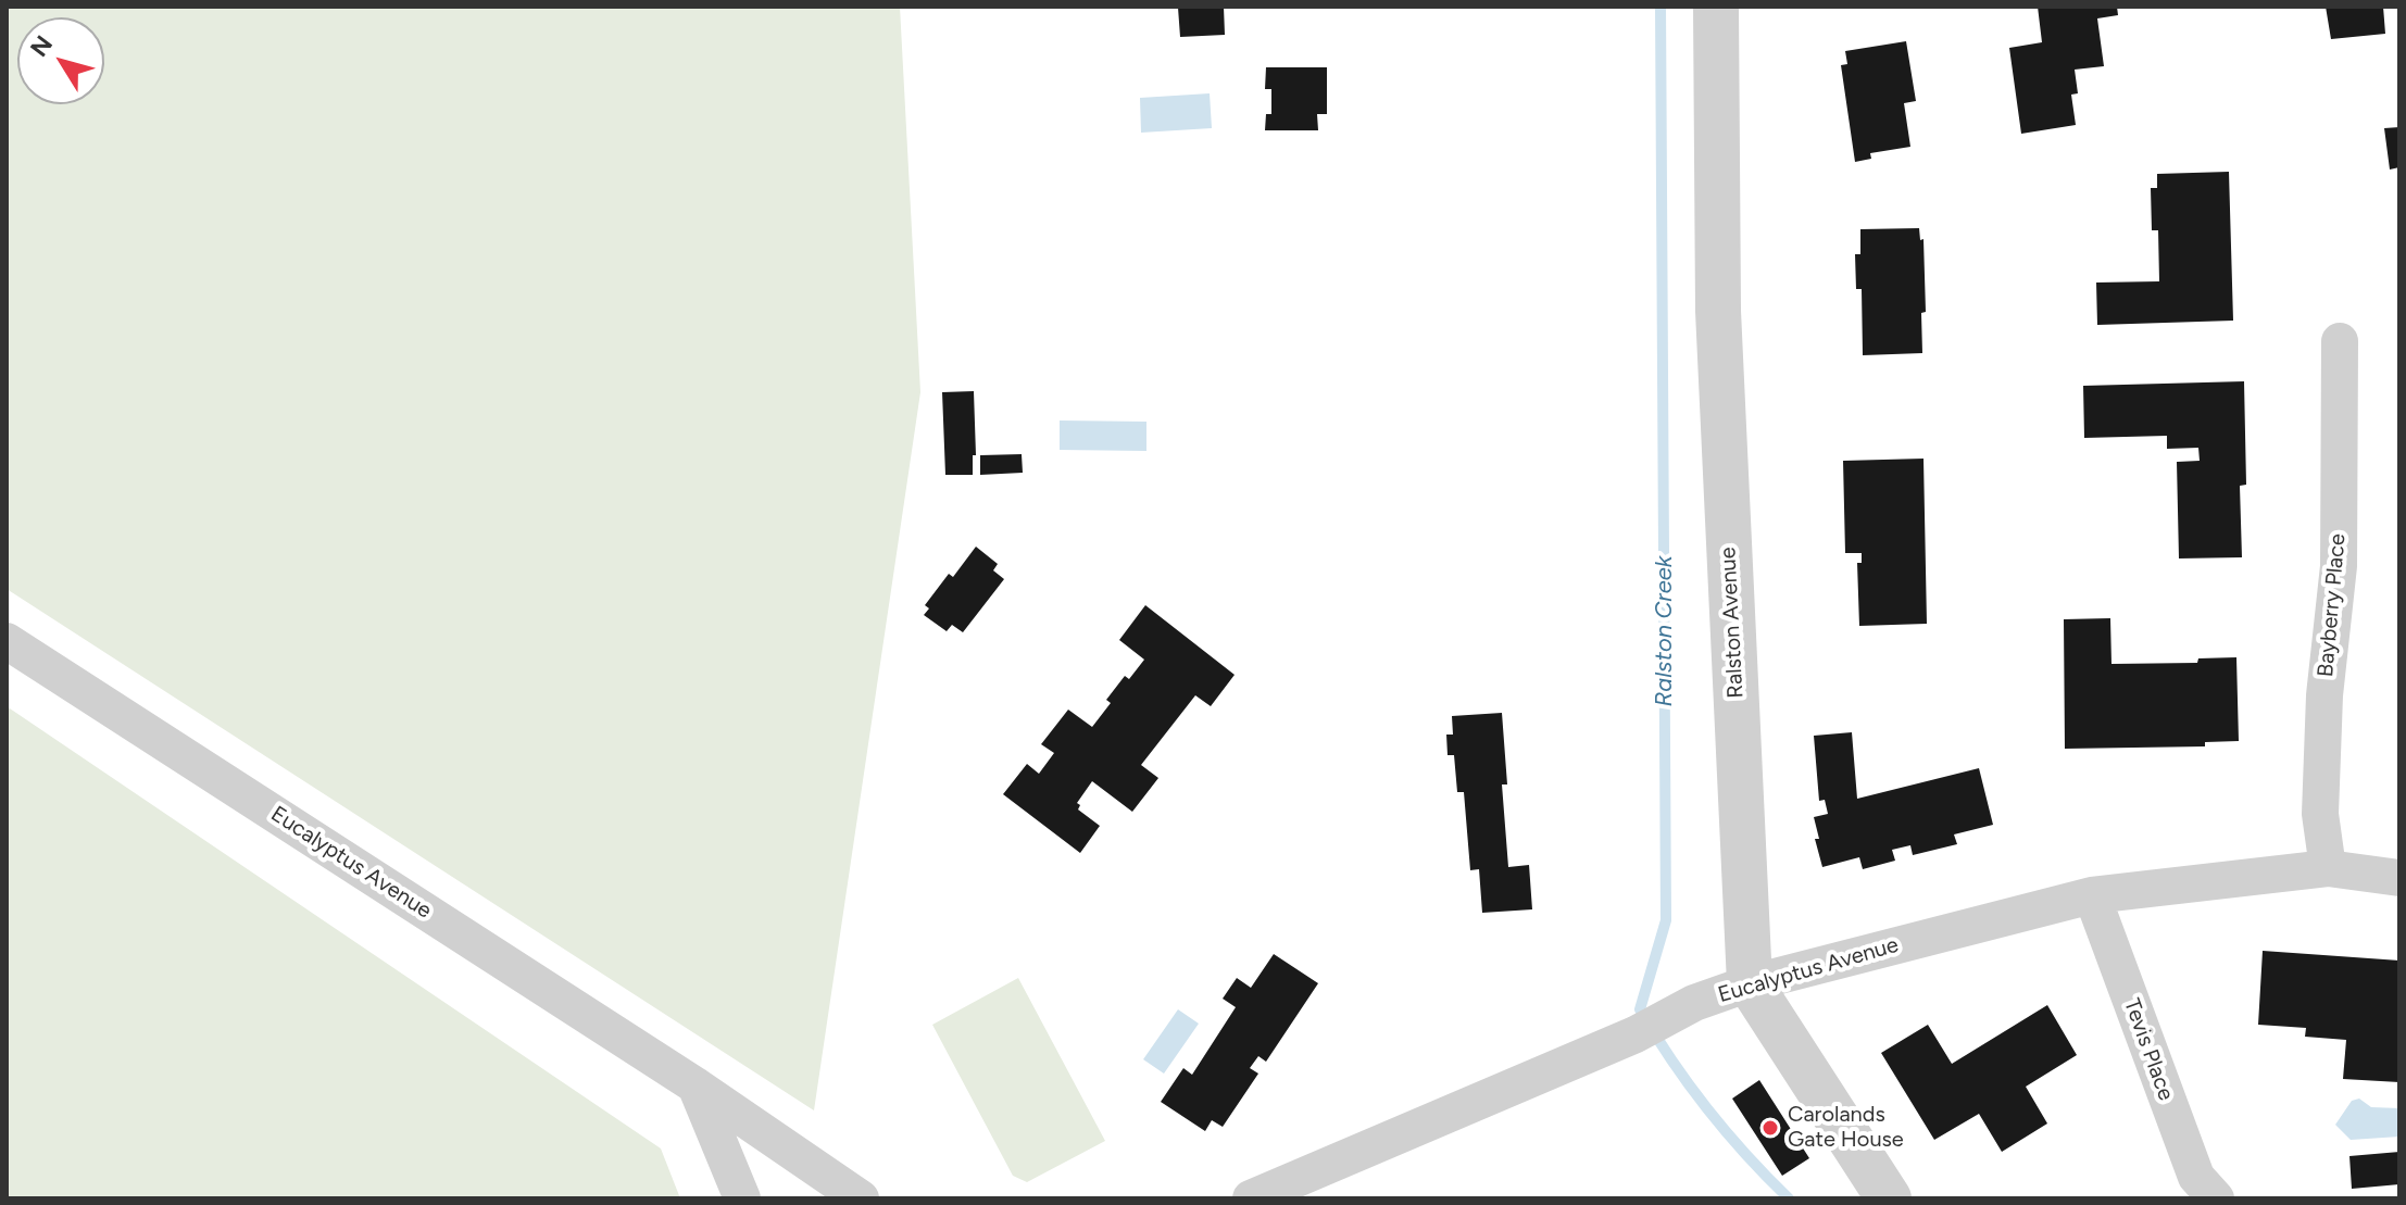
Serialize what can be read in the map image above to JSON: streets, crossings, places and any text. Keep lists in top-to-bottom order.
{
  "streets": {
    "street": [
      "Bayberry Place",
      "Ralston Avenue",
      "Eucalyptus Avenue",
      "Tevis Place"
    ]
  },
  "crossings": [
    ["Bayberry Place", "Eucalyptus Avenue"],
    ["Ralston Avenue", "Eucalyptus Avenue"],
    ["Eucalyptus Avenue", "Tevis Place"]
  ],
  "water": ["Ralston Creek"],
  "places": ["Carolands Gate House"],
  "north": "top left"
}
